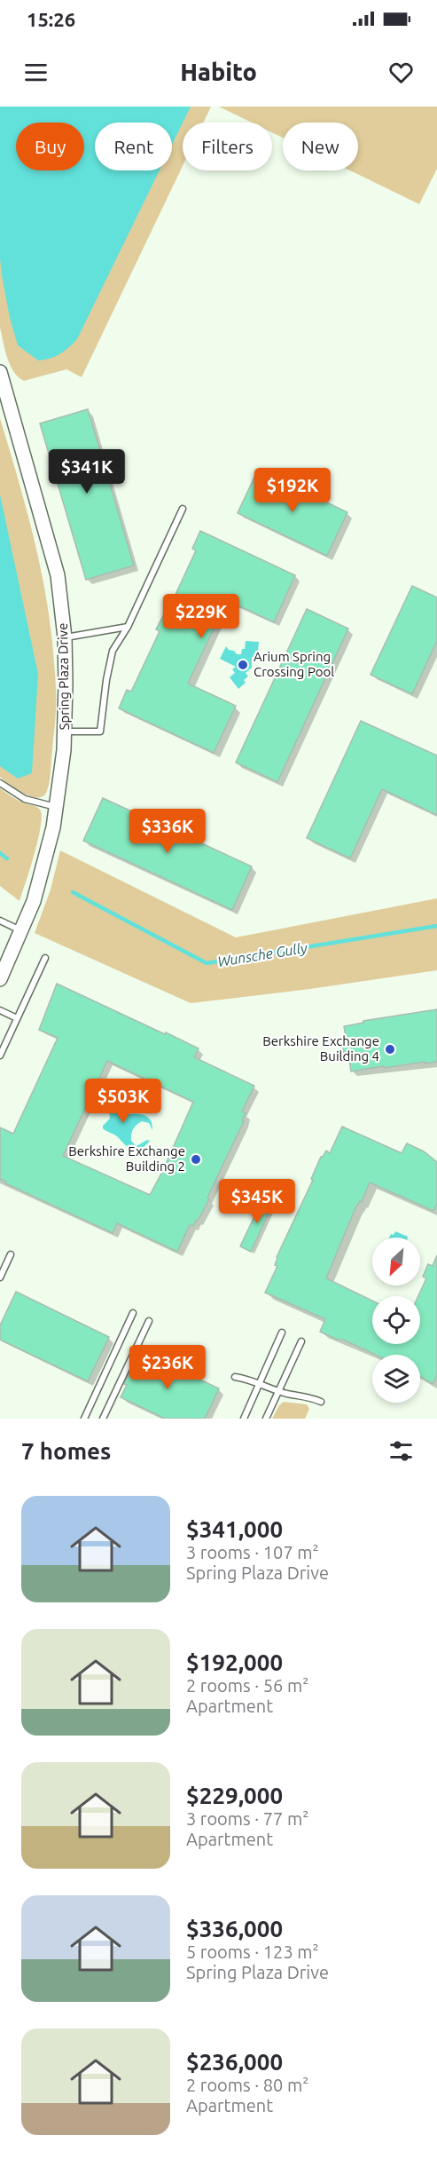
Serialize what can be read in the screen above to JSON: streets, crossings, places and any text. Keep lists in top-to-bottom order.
{
  "streets": {
    "street": ["Spring Plaza Drive"]
  },
  "water": ["Wunsche Gully"],
  "places": ["Arium Spring Crossing Pool", "Berkshire Exchange Building 4", "Berkshire Exchange Building 2"],
  "north": "bottom left",
  "page": {
    "status": "15:26",
    "header": "Habito",
    "chip": [
      "Buy",
      "Rent",
      "Filters",
      "New"
    ],
    "price": [
      "$341K",
      "$192K",
      "$229K",
      "$336K",
      "$503K",
      "$345K",
      "$236K"
    ],
    "heading": "7 homes",
    "list": [
      {
        "name": "$341,000",
        "note": "3 rooms · 107 m² · Spring Plaza Drive"
      },
      {
        "name": "$192,000",
        "note": "2 rooms · 56 m² · Apartment"
      },
      {
        "name": "$229,000",
        "note": "3 rooms · 77 m² · Apartment"
      },
      {
        "name": "$336,000",
        "note": "5 rooms · 123 m² · Spring Plaza Drive"
      },
      {
        "name": "$236,000",
        "note": "2 rooms · 80 m² · Apartment"
      }
    ]
  }
}
